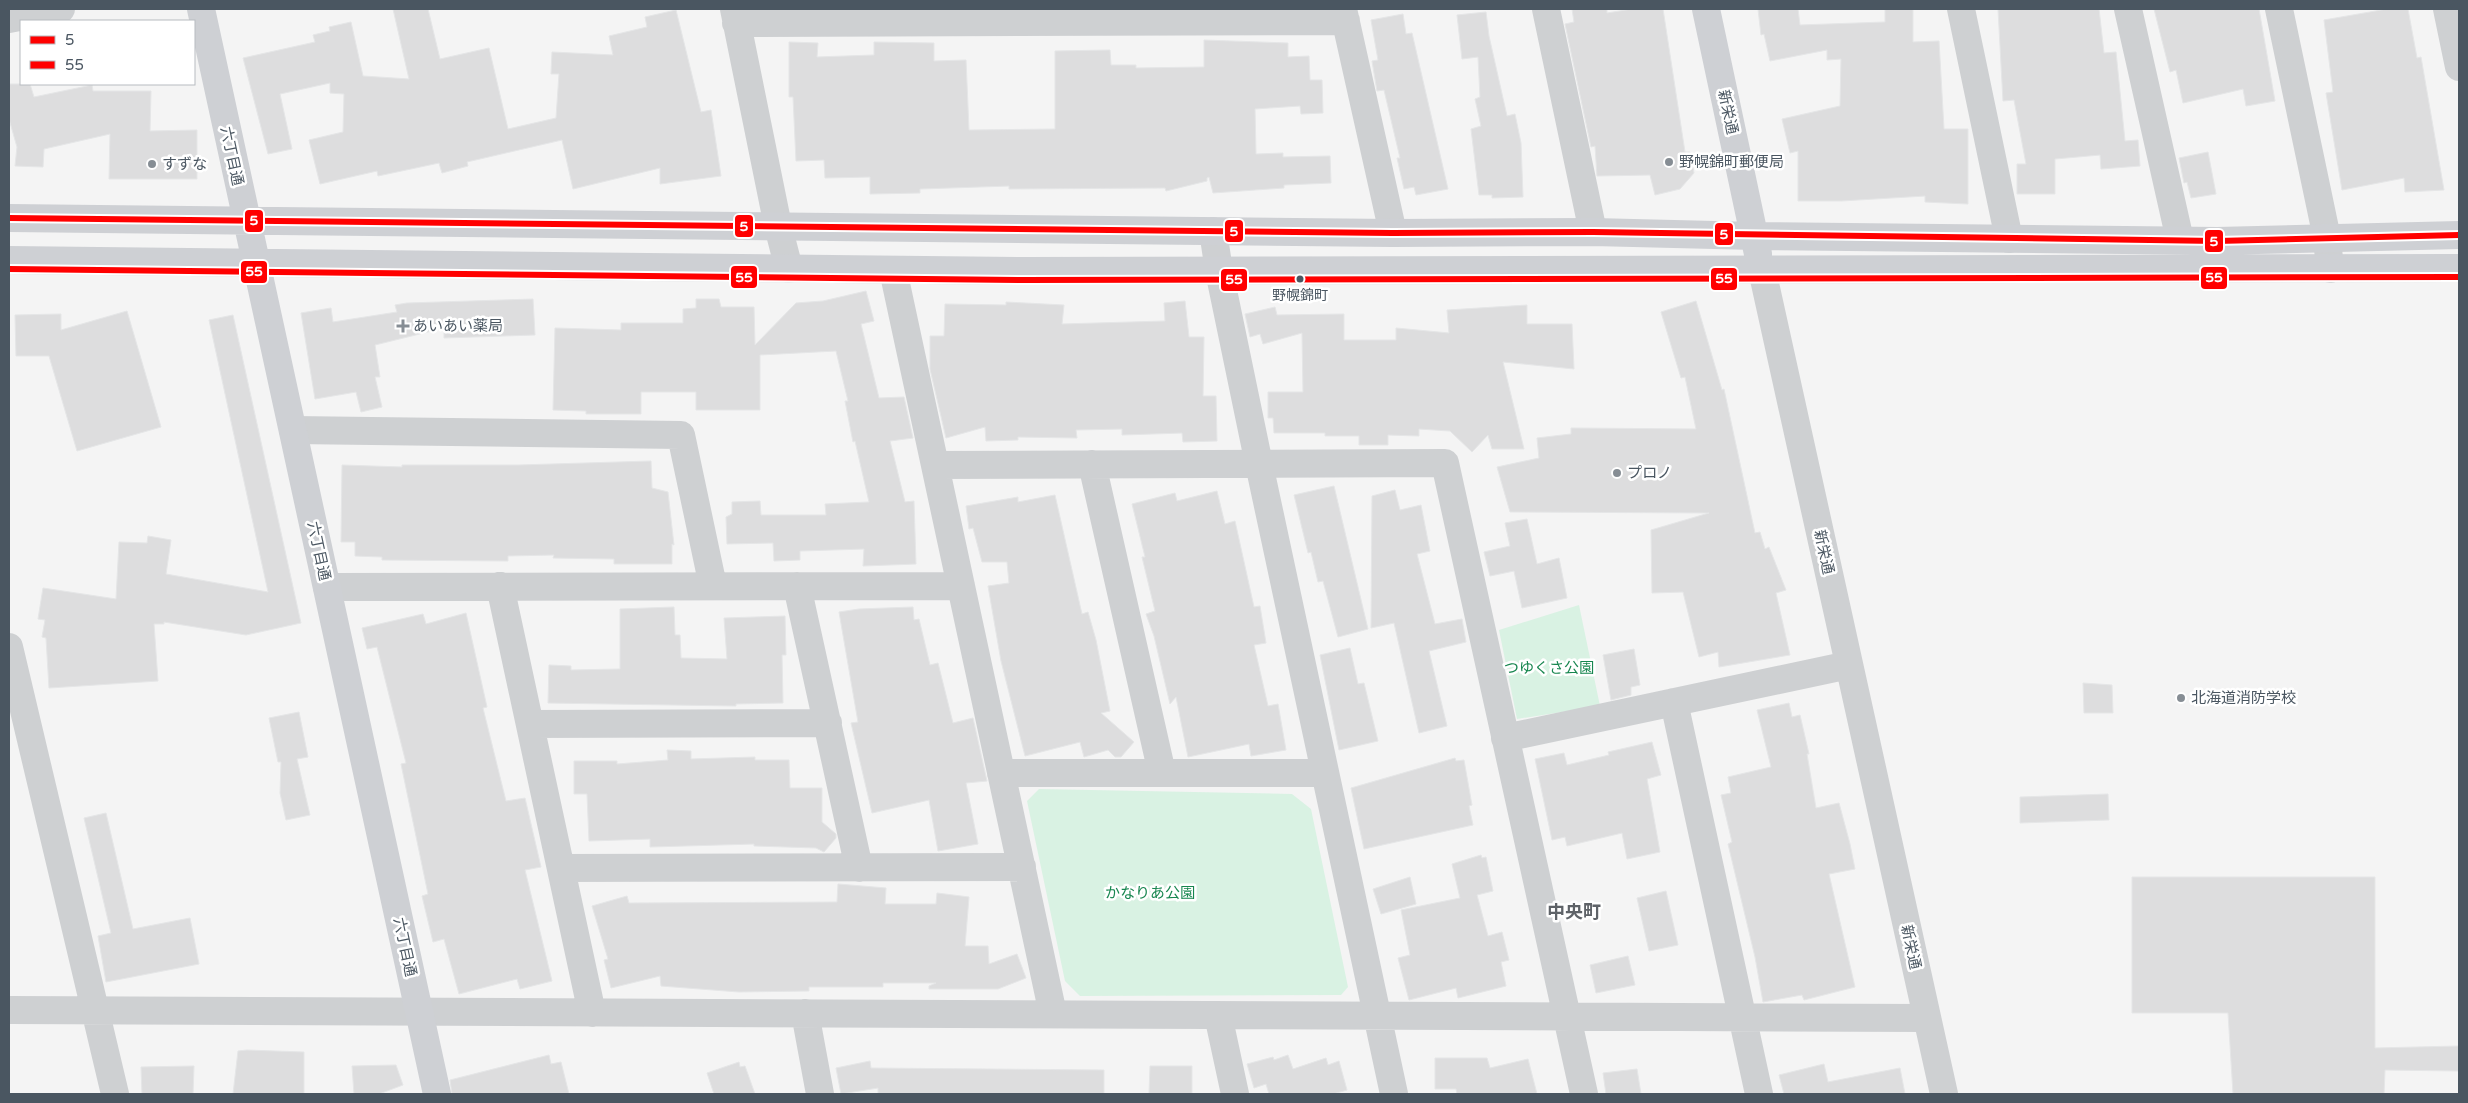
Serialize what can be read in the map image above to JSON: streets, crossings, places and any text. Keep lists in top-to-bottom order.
{
  "streets": {
    "street": ["新栄通", "六丁目通"]
  },
  "districts": ["中央町"],
  "parks": ["つゆくさ公園", "かなりあ公園"],
  "places": {
    "other": [
      "野幌錦町郵便局",
      "すずな",
      "野幌錦町",
      "プロノ",
      "北海道消防学校"
    ],
    "health": ["あいあい薬局"]
  },
  "lines": ["transit line 5", "transit line 55"],
  "legend": ["5", "55"]
}
